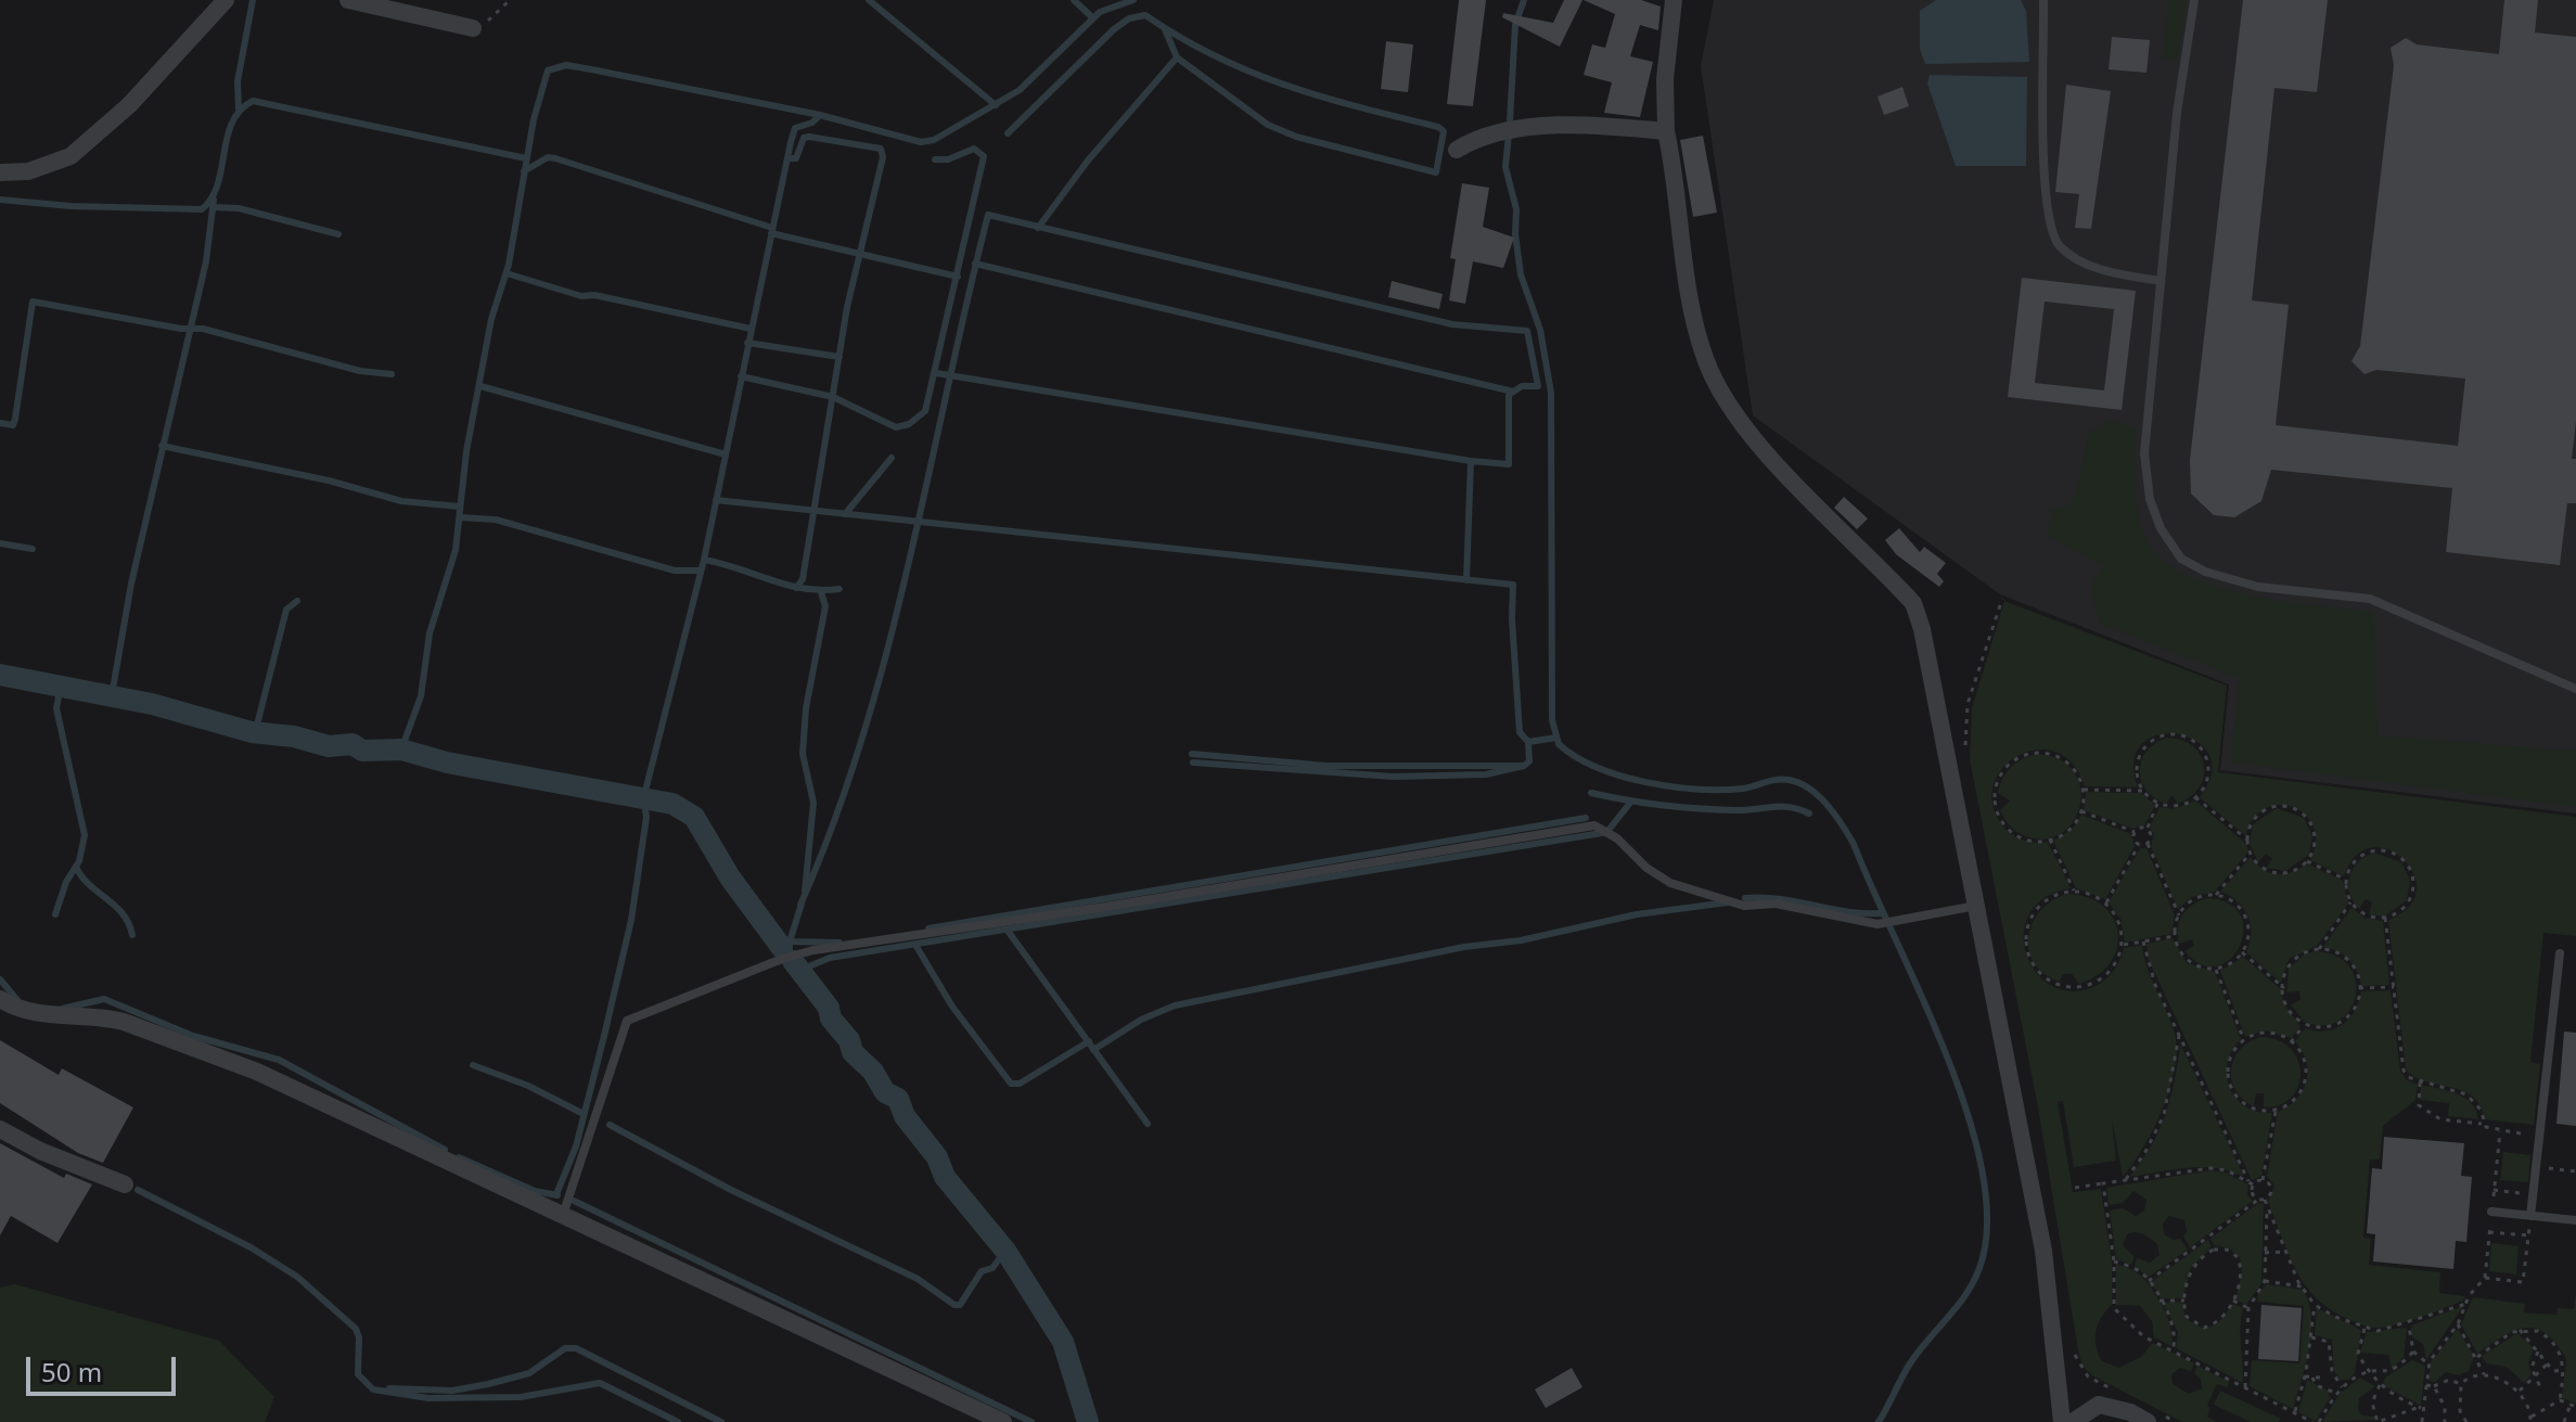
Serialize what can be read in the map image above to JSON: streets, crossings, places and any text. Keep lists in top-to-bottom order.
{
  "scale_bar": "50 m"
}
